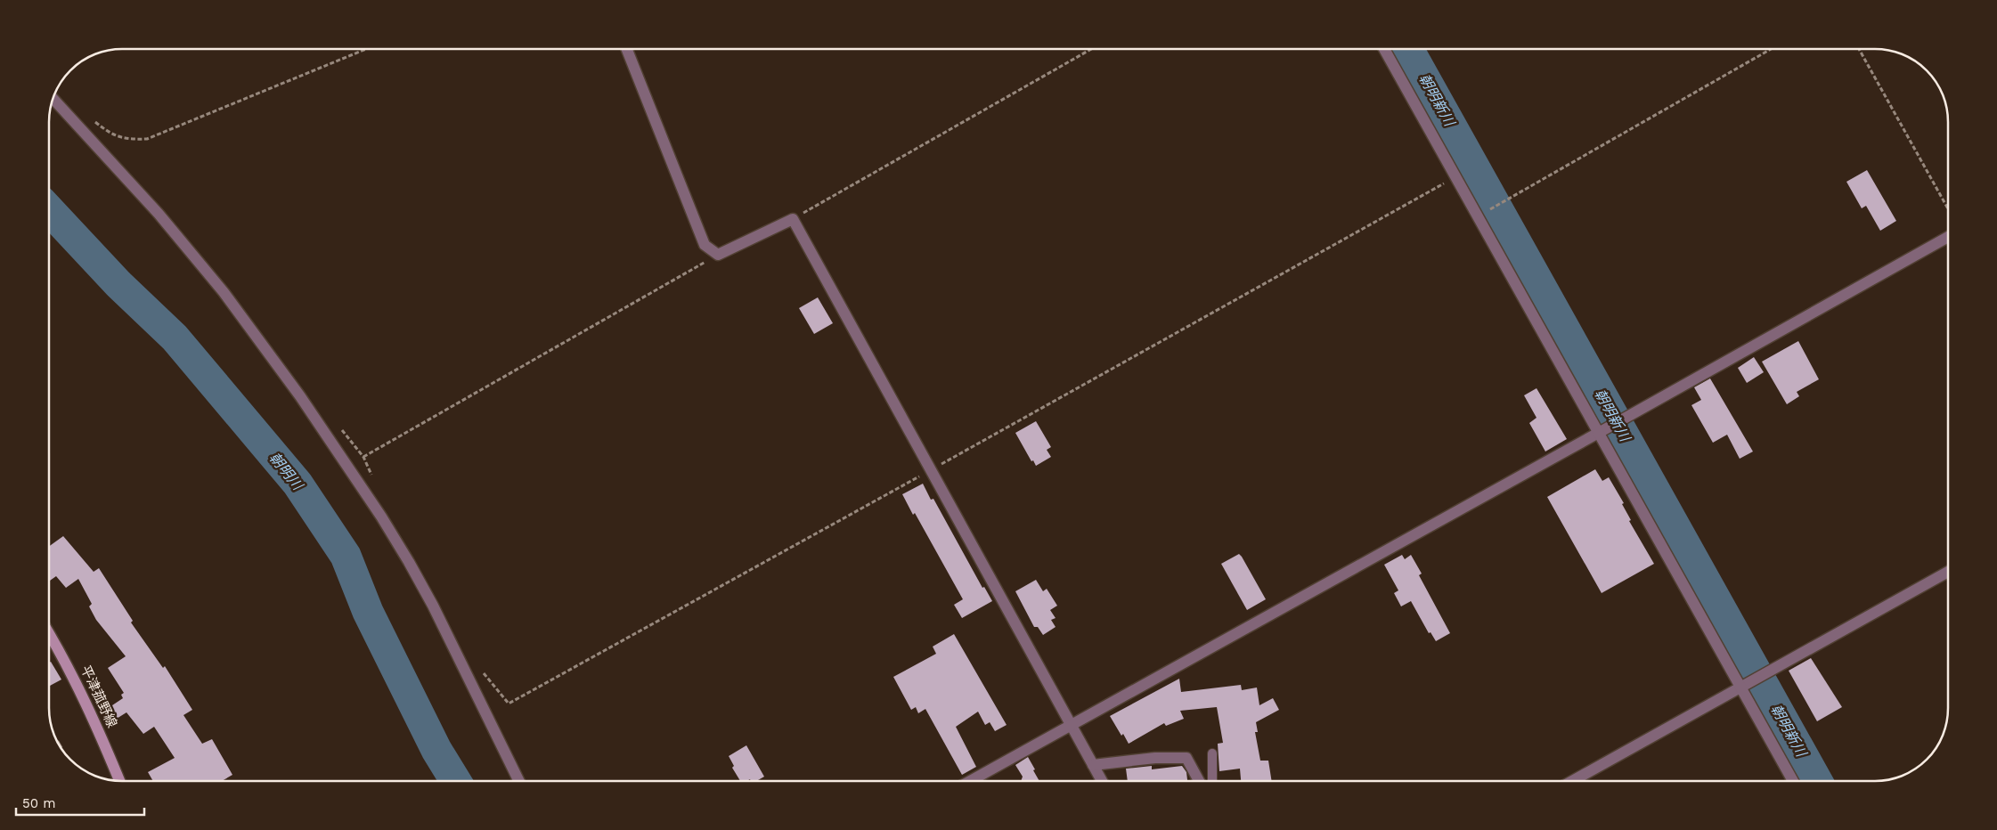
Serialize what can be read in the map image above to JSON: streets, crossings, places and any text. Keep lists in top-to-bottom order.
{
  "streets": {
    "main road": ["平津菰野線"]
  },
  "water": ["朝明新川", "朝明川"],
  "scale_bar": "50 m"
}
